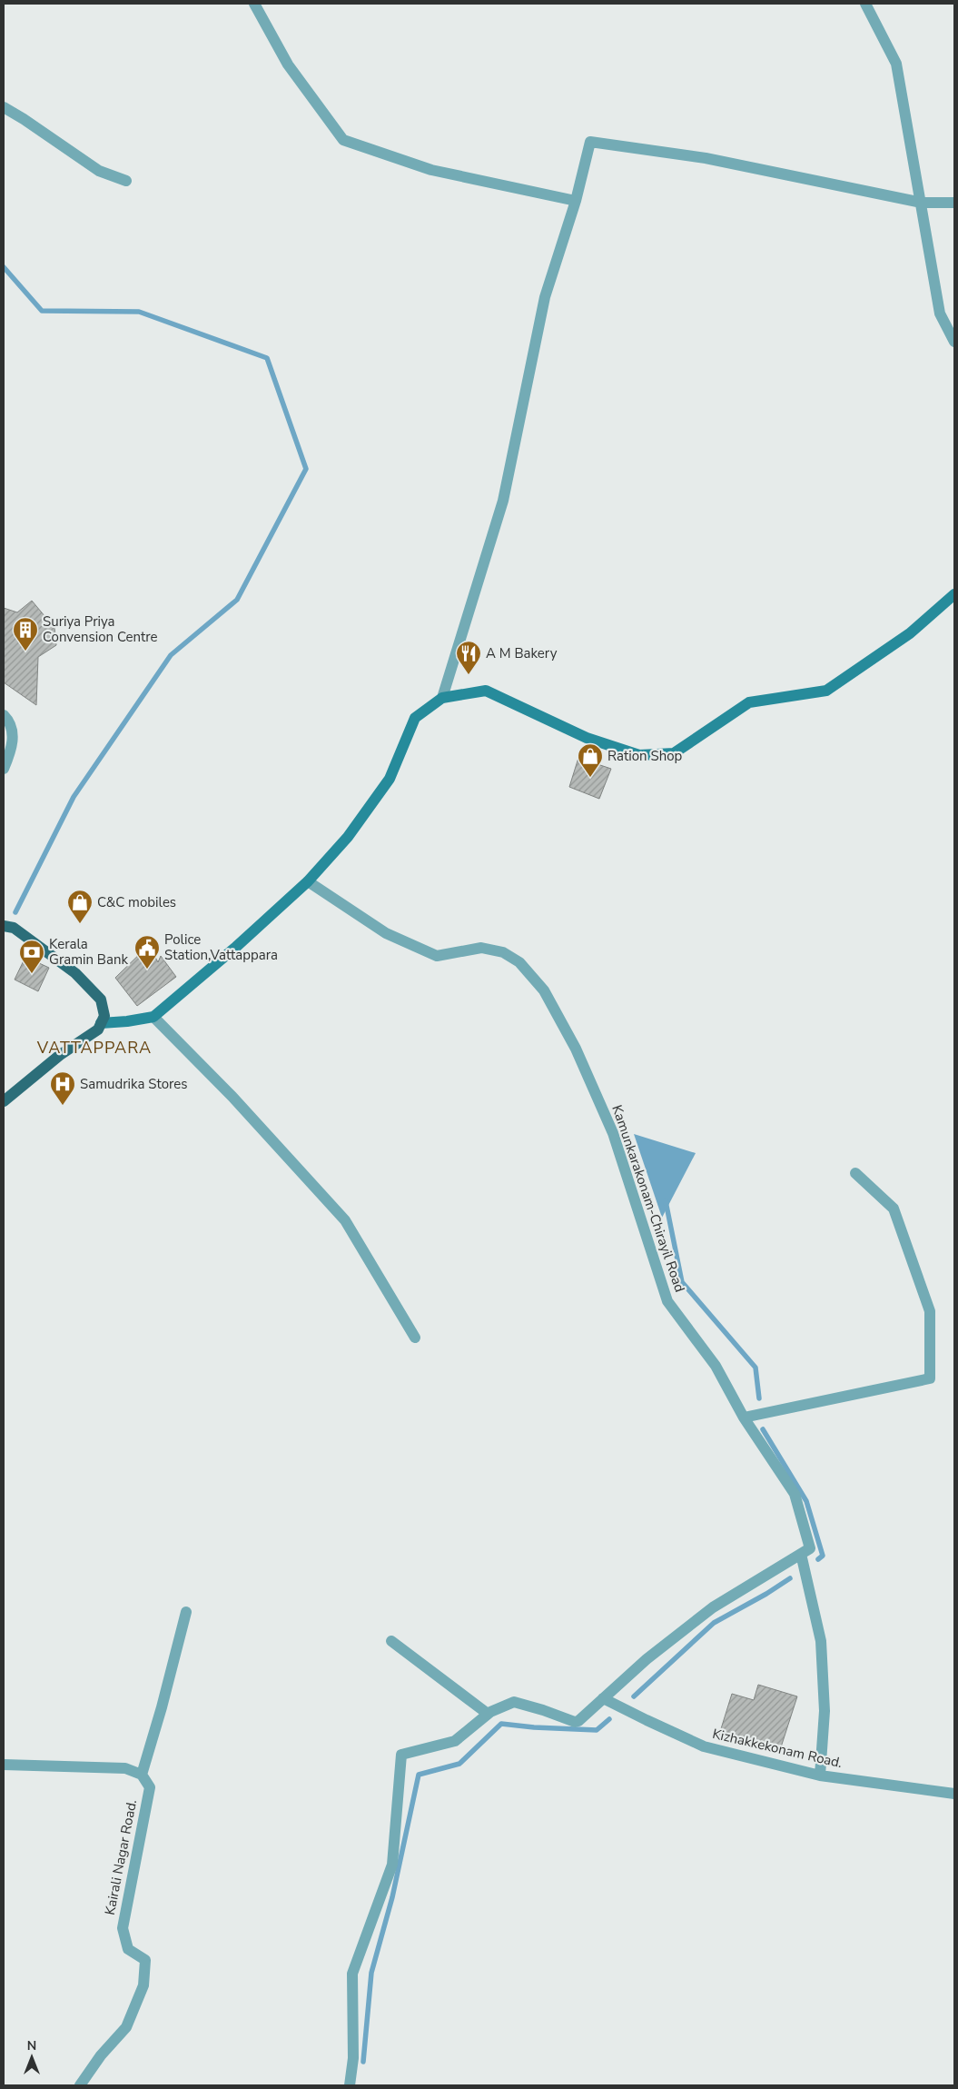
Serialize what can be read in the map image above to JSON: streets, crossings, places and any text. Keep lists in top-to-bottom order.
{
  "streets": {
    "street": ["Kamunkarakonam-Chirayil Road", "Kizhakkekonam Road.", "Kairali Nagar Road."]
  },
  "districts": ["VATTAPPARA"],
  "places": {
    "building": ["Suriya Priya Convension Centre"],
    "restaurant": ["A M Bakery"],
    "shop": ["Ration Shop", "C&C mobiles"],
    "public building": ["Police Station,Vattappara"],
    "bank": ["Kerala Gramin Bank"],
    "hospital": ["Samudrika Stores"]
  },
  "north": "top"
}
